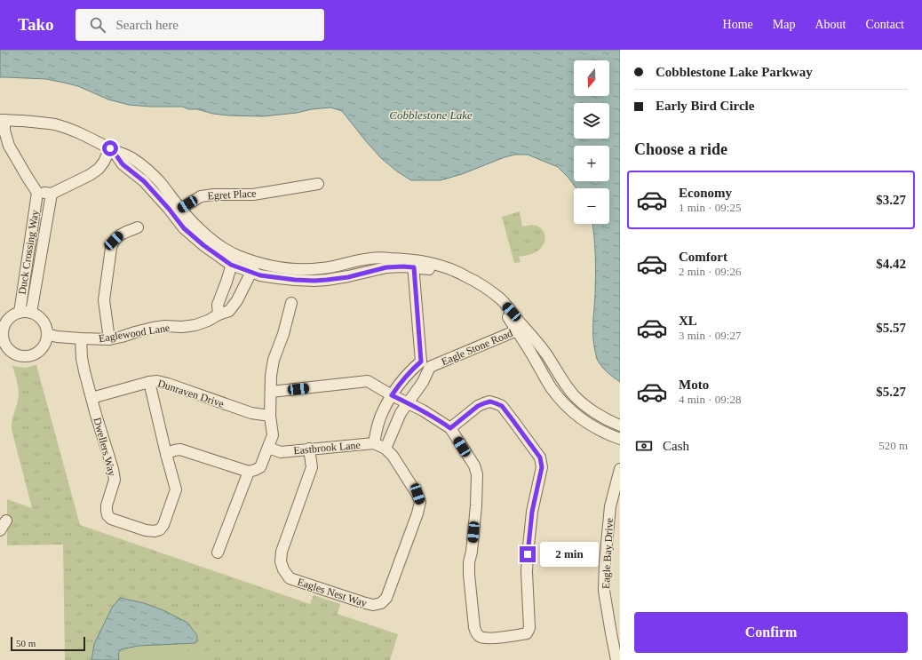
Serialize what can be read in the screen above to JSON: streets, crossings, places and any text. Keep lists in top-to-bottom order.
{
  "streets": {
    "street": [
      "Egret Place",
      "Duck Crossing Way",
      "Eaglewood Lane",
      "Eagle Stone Road",
      "Dunraven Drive",
      "Dwellers Way",
      "Eastbrook Lane",
      "Eagle Bay Drive",
      "Eagles Nest Way"
    ]
  },
  "crossings": [
    ["Duck Crossing Way", "Eaglewood Lane"],
    ["Eaglewood Lane", "Dwellers Way"],
    ["Eagle Stone Road", "Eastbrook Lane"],
    ["Eagle Stone Road", "Eagles Nest Way"],
    ["Dunraven Drive", "Dwellers Way"],
    ["Eastbrook Lane", "Eagles Nest Way"]
  ],
  "water": ["Cobblestone Lake"],
  "scale_bar": "50 m",
  "north": "bottom",
  "page": {
    "header": "Tako",
    "search": "Search here",
    "nav": [
      "Home",
      "Map",
      "About",
      "Contact"
    ],
    "banner": ["Cobblestone Lake Parkway", "Early Bird Circle"],
    "map_buttons": ["+", "−"],
    "heading": "Choose a ride",
    "list": [
      {
        "name": "Economy",
        "note": "1 min · 09:25",
        "value": "$3.27"
      },
      {
        "name": "Comfort",
        "note": "2 min · 09:26",
        "value": "$4.42"
      },
      {
        "name": "XL",
        "note": "3 min · 09:27",
        "value": "$5.57"
      },
      {
        "name": "Moto",
        "note": "4 min · 09:28",
        "value": "$5.27"
      }
    ],
    "pay": ["Cash", "520 m"],
    "bubble": "2 min",
    "buttons": "Confirm",
    "scale": "50 m"
  }
}
